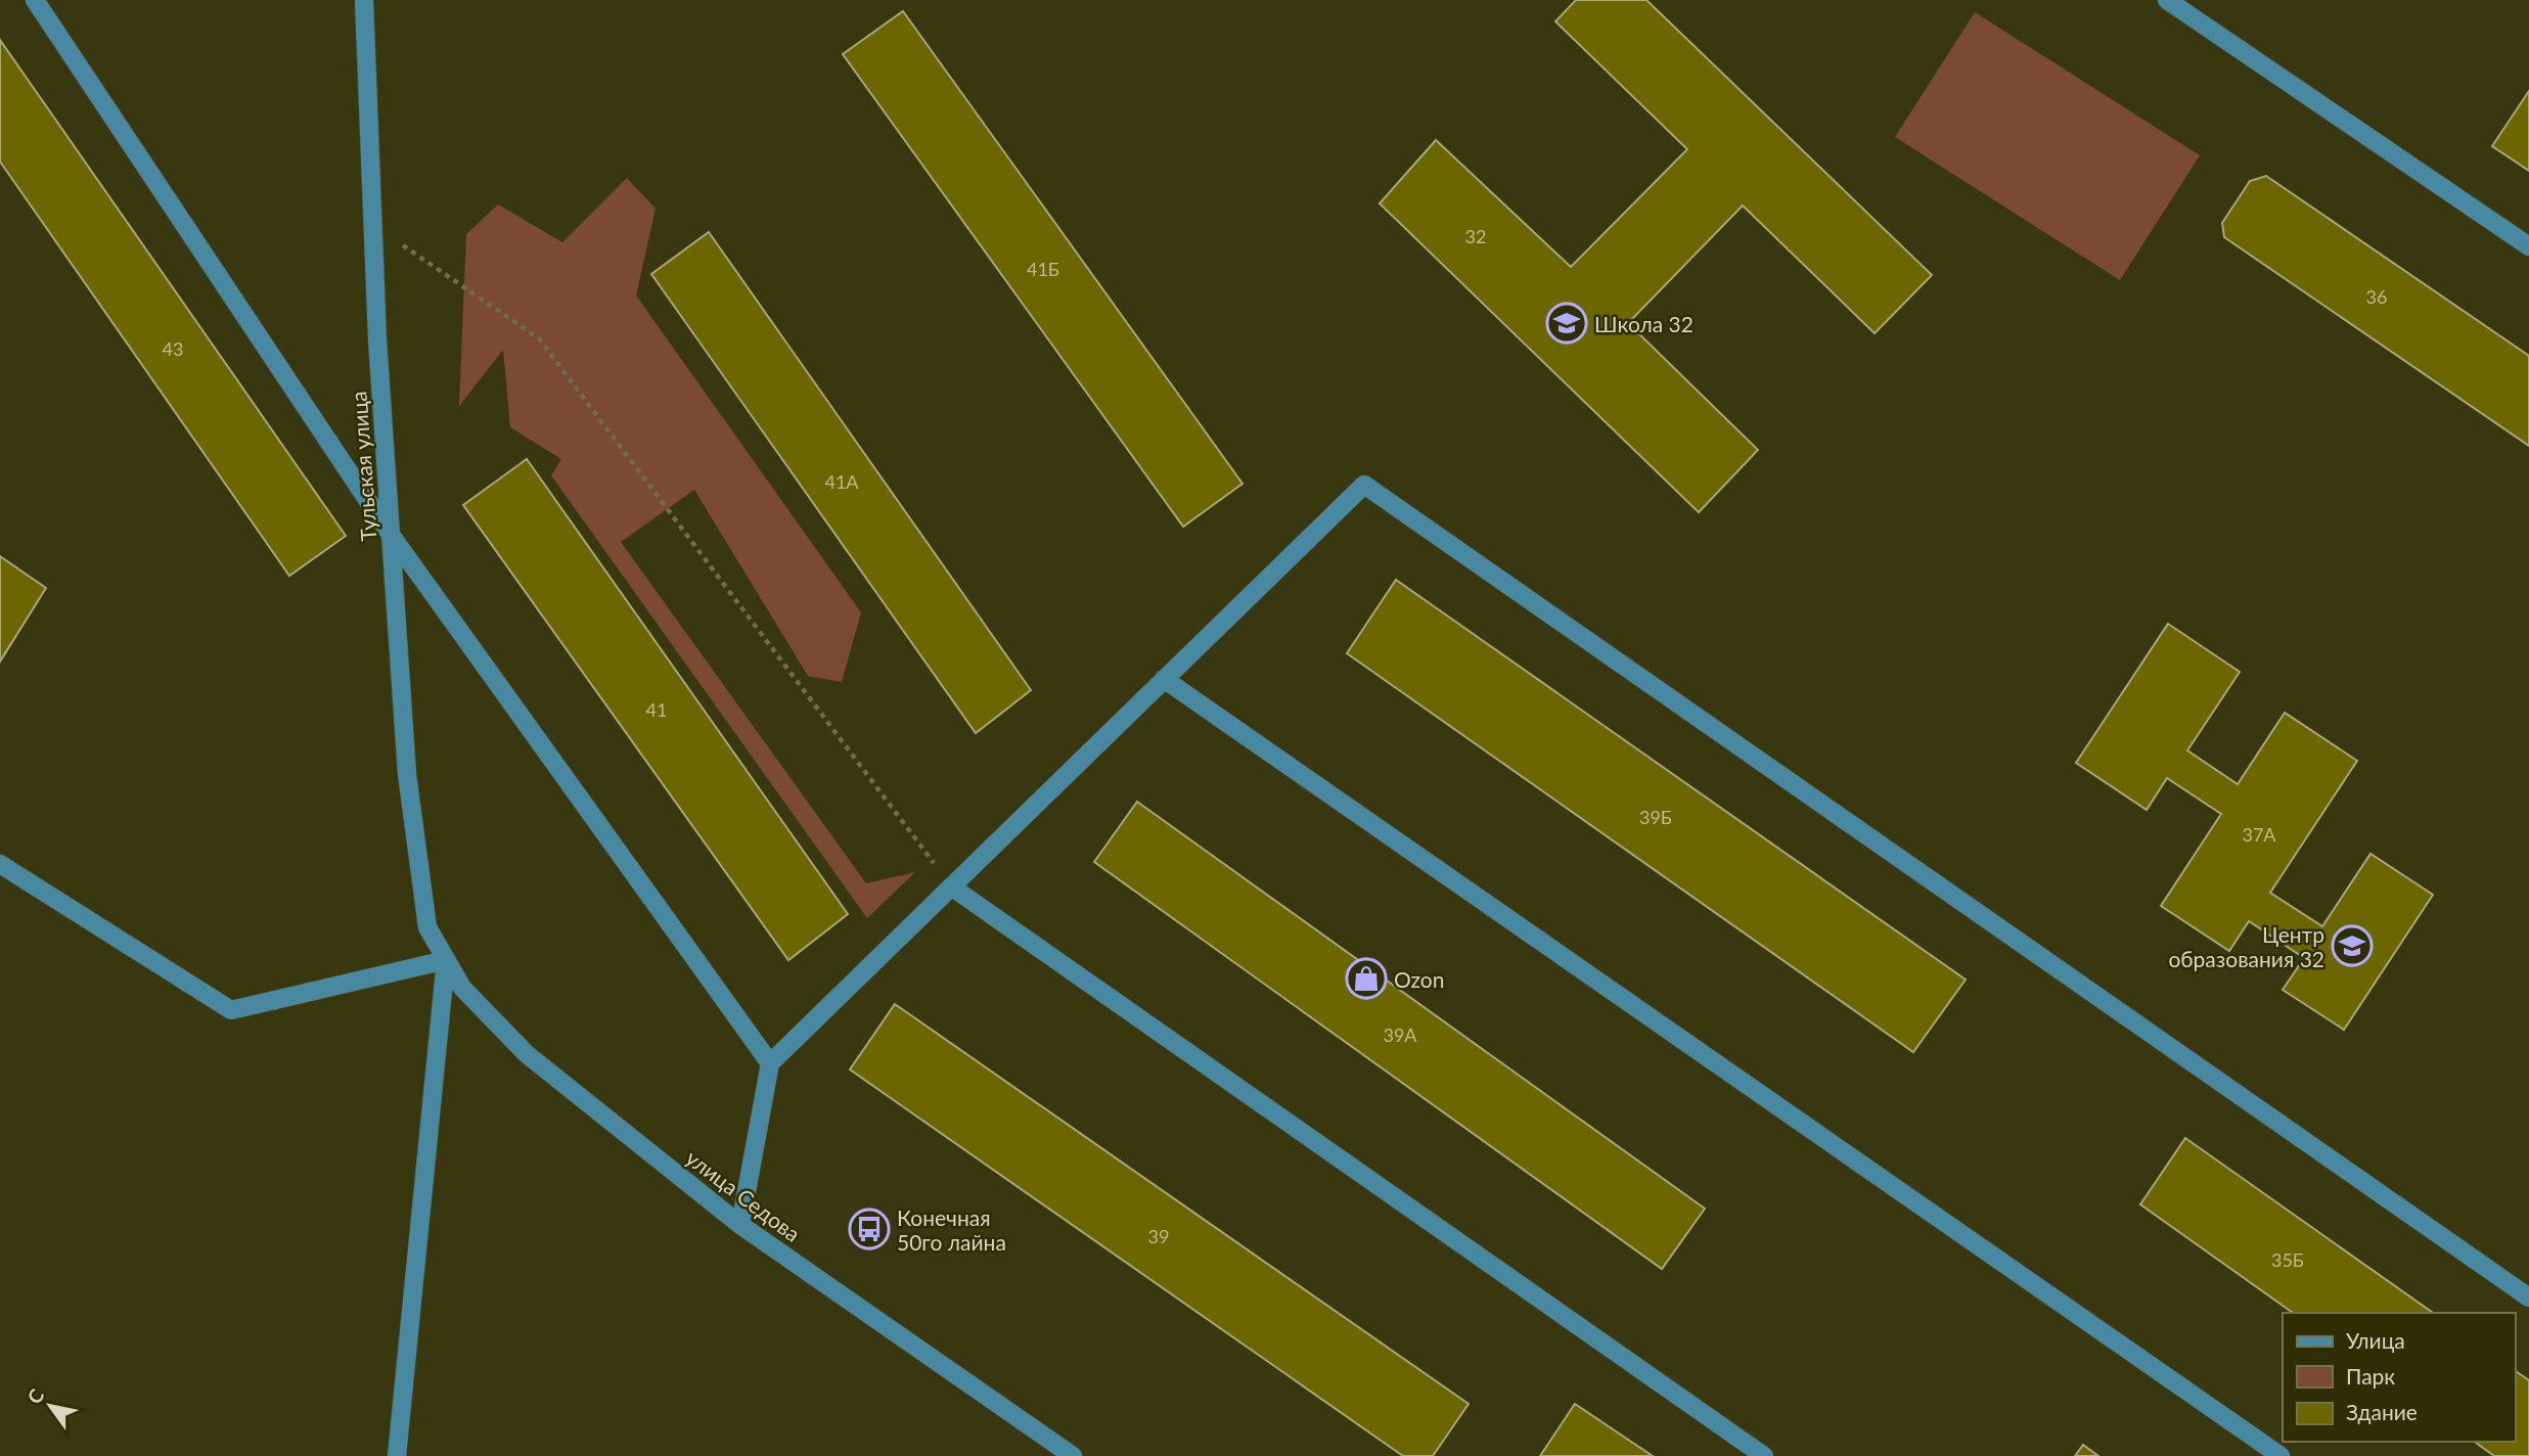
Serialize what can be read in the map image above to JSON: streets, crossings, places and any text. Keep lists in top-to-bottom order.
{
  "streets": {
    "street": ["Тульская улица", "улица Седова"]
  },
  "crossings": [
    ["Тульская улица", "улица Седова"]
  ],
  "places": {
    "school or university": ["Школа 32", "Центр образования 32"],
    "shop": ["Ozon"],
    "bus stop": ["Конечная 50го лайна"]
  },
  "house_numbers": [
    "32",
    "41Б",
    "36",
    "43",
    "41А",
    "41",
    "39Б",
    "37А",
    "39А",
    "39",
    "35Б"
  ],
  "legend": ["Улица", "Парк", "Здание"],
  "north": "top left"
}
